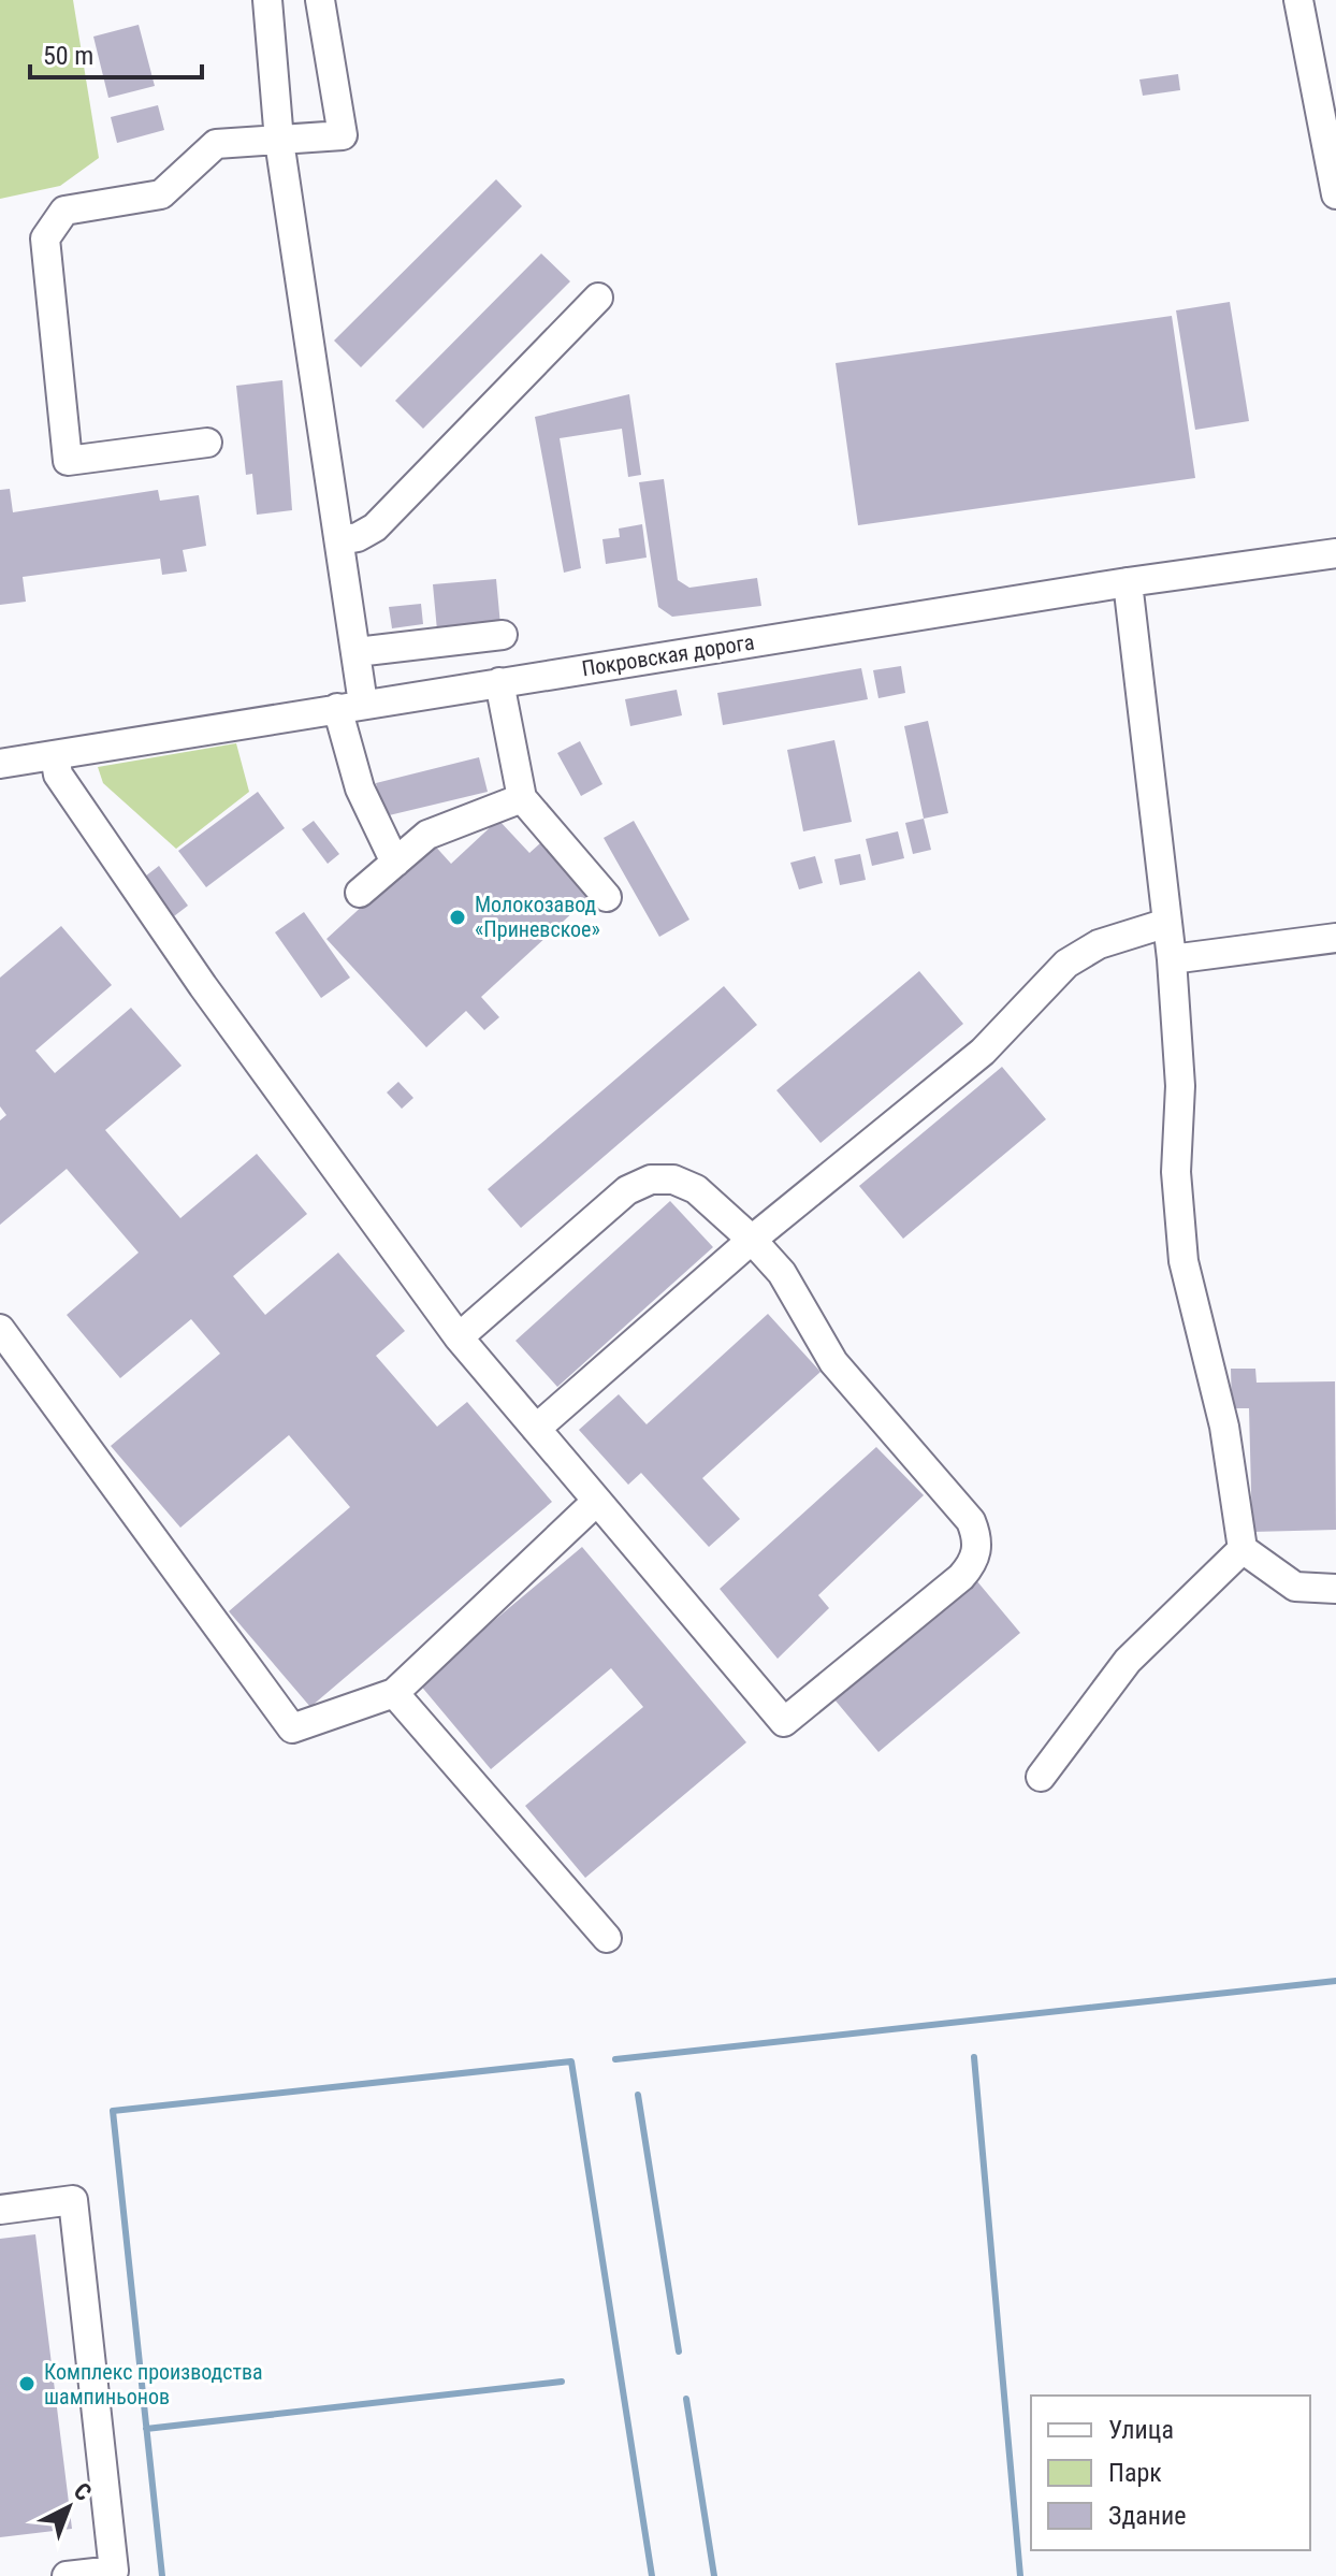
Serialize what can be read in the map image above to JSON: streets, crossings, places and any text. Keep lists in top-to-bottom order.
{
  "streets": {
    "street": ["Покровская дорога"]
  },
  "places": ["Молокозавод «Приневское»", "Комплекс производства шампиньонов"],
  "legend": ["Улица", "Парк", "Здание"],
  "scale_bar": "50 m",
  "north": "top right"
}
